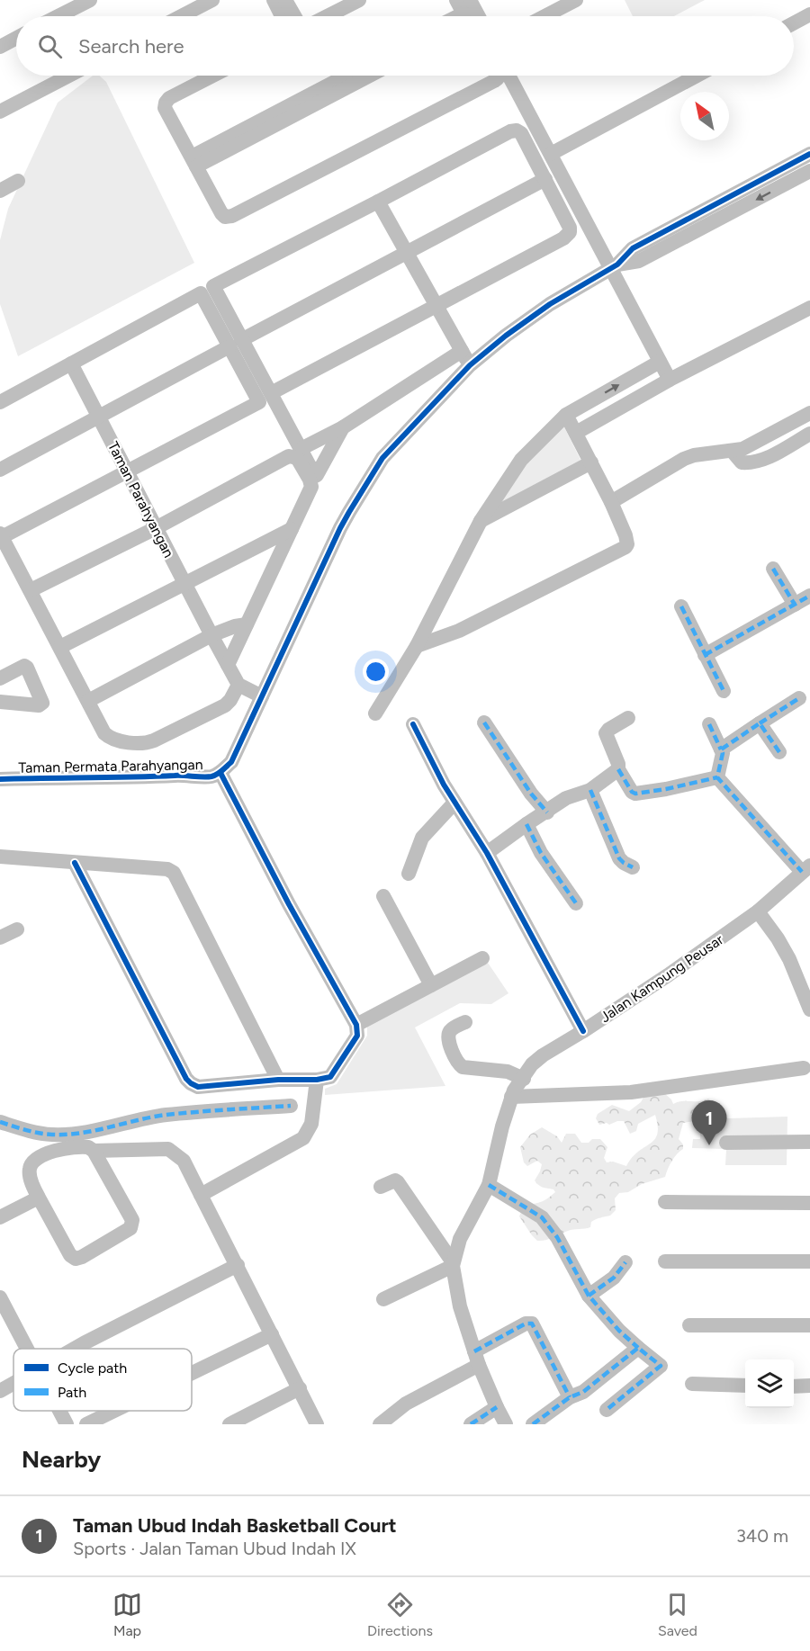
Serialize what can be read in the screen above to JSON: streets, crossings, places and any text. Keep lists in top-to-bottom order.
{
  "streets": {
    "street": ["Taman Parahyangan", "Taman Permata Parahyangan", "Jalan Kampung Peusar"]
  },
  "legend": ["Cycle path", "Path"],
  "north": "top left",
  "page": {
    "search": "Search here",
    "pins": "1",
    "heading": "Nearby",
    "list": [
      {
        "mark": "1",
        "name": "Taman Ubud Indah Basketball Court",
        "note": "Sports · Jalan Taman Ubud Indah IX",
        "value": "340 m"
      }
    ],
    "nav": ["Map", "Directions", "Saved"]
  }
}
